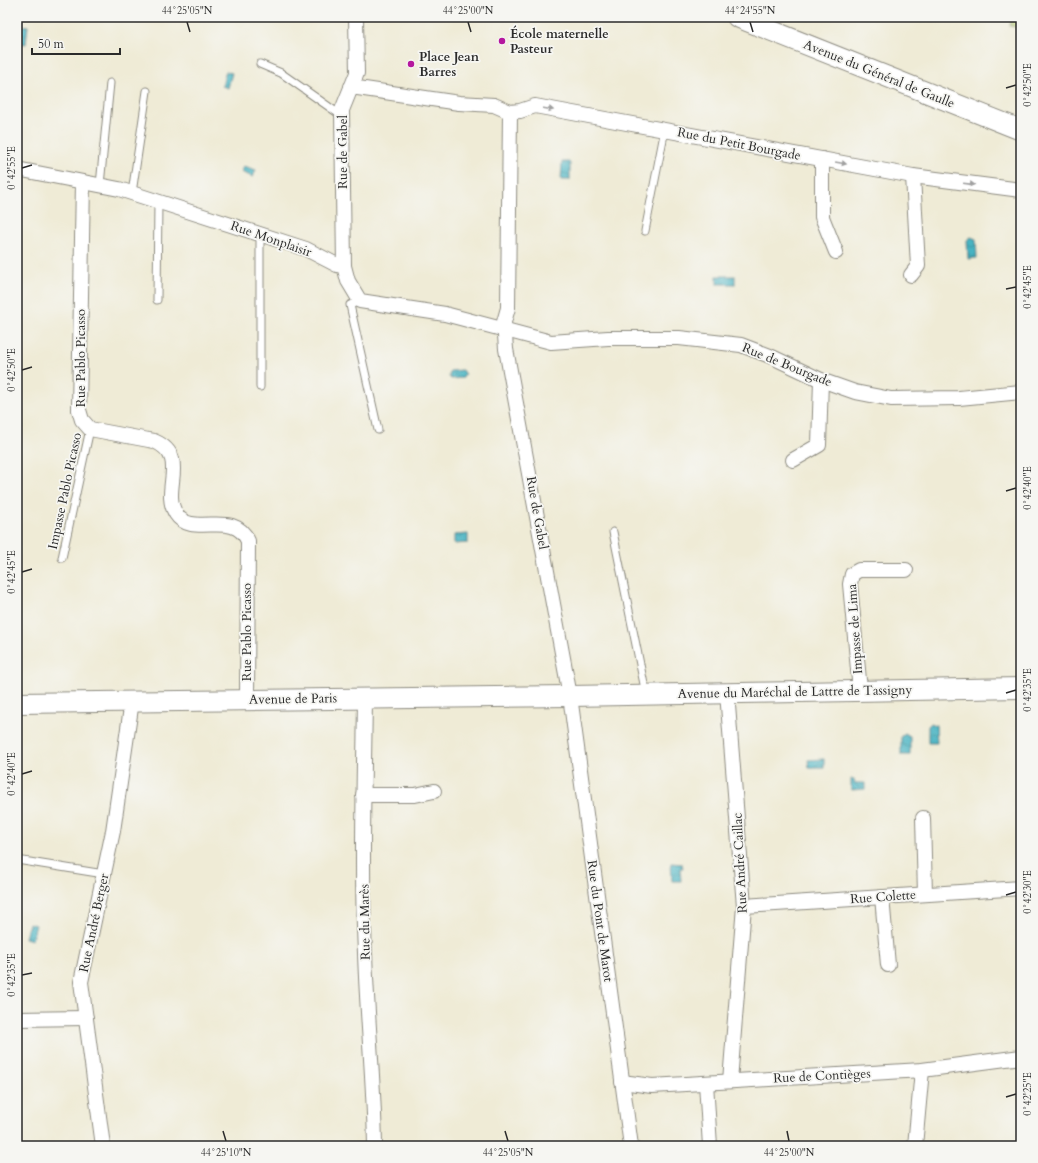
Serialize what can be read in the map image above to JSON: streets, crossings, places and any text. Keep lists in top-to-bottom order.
{
  "streets": {
    "main road": ["Avenue du Général de Gaulle", "Avenue du Maréchal de Lattre de Tassigny", "Avenue de Paris"],
    "street": [
      "Rue du Petit Bourgade",
      "Rue de Gabel",
      "Rue Monplaisir",
      "Rue Pablo Picasso",
      "Rue de Bourgade",
      "Impasse de Lima",
      "Rue André Caillac",
      "Rue Colette",
      "Rue du Pont de Marot",
      "Rue du Marès",
      "Rue André Berger",
      "Rue de Contièges"
    ],
    "lane": ["Impasse Pablo Picasso"]
  },
  "crossings": [
    ["Rue du Petit Bourgade", "Rue de Gabel"],
    ["Rue de Gabel", "Rue Monplaisir"],
    ["Rue de Gabel", "Rue de Bourgade"],
    ["Rue de Gabel", "Avenue du Maréchal de Lattre de Tassigny"],
    ["Rue de Gabel", "Avenue de Paris"],
    ["Rue de Gabel", "Rue du Pont de Marot"],
    ["Rue Monplaisir", "Rue Pablo Picasso"],
    ["Rue Pablo Picasso", "Impasse Pablo Picasso"],
    ["Rue Pablo Picasso", "Avenue de Paris"],
    ["Impasse de Lima", "Avenue du Maréchal de Lattre de Tassigny"],
    ["Avenue du Maréchal de Lattre de Tassigny", "Avenue de Paris"],
    ["Avenue du Maréchal de Lattre de Tassigny", "Rue André Caillac"],
    ["Avenue du Maréchal de Lattre de Tassigny", "Rue du Pont de Marot"],
    ["Avenue de Paris", "Rue du Pont de Marot"],
    ["Avenue de Paris", "Rue du Marès"],
    ["Avenue de Paris", "Rue André Berger"],
    ["Rue André Caillac", "Rue Colette"],
    ["Rue André Caillac", "Rue de Contièges"],
    ["Rue du Pont de Marot", "Rue de Contièges"]
  ],
  "one_way": ["Rue du Petit Bourgade"],
  "places": ["École maternelle Pasteur", "Place Jean Barres"],
  "scale_bar": "50 m",
  "coordinates": [
    "44°25'05\"N",
    "44°25'00\"N",
    "44°24'55\"N",
    "0°42'50\"E",
    "0°42'55\"E",
    "0°42'45\"E",
    "0°42'40\"E",
    "0°42'35\"E",
    "0°42'30\"E",
    "0°42'25\"E",
    "44°25'10\"N"
  ]
}
